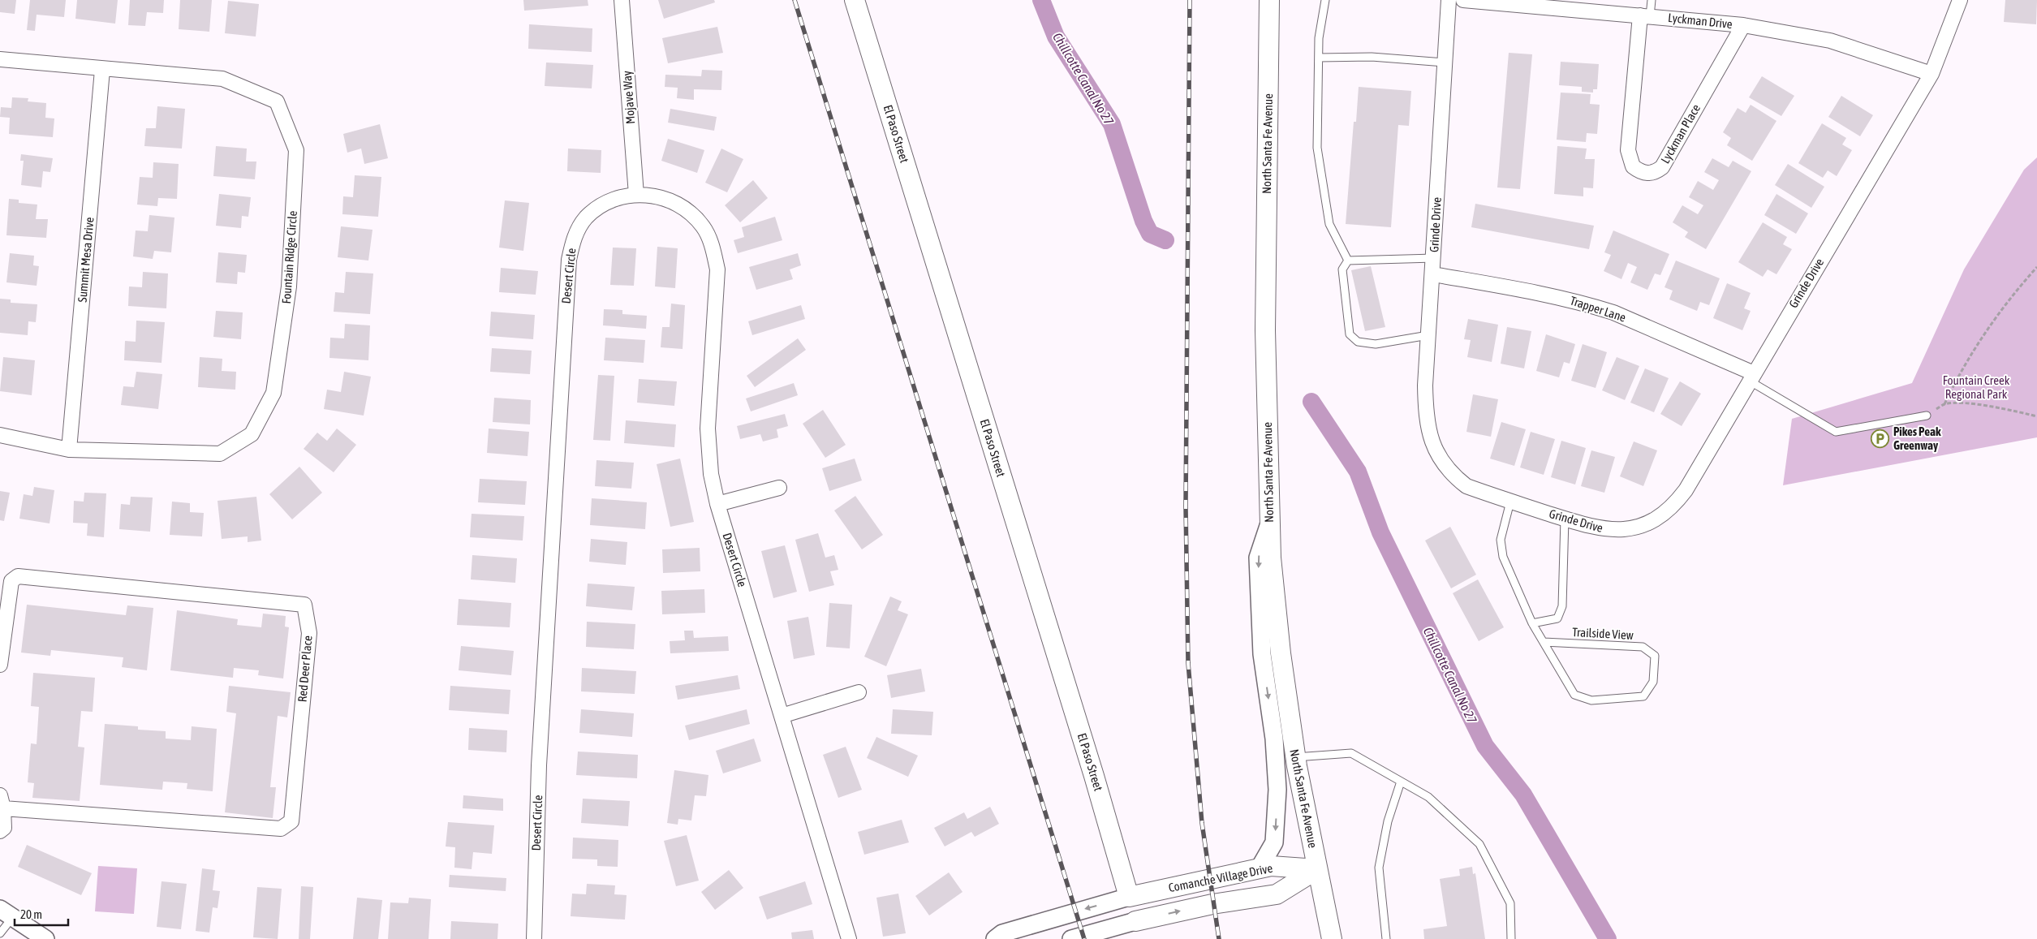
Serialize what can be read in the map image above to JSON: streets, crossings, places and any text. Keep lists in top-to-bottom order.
{
  "streets": {
    "main road": ["El Paso Street", "North Santa Fe Avenue", "Comanche Village Drive"],
    "street": [
      "Lyckman Drive",
      "Mojave Way",
      "Lyckman Place",
      "Grinde Drive",
      "Fountain Ridge Circle",
      "Summit Mesa Drive",
      "Desert Circle",
      "Trapper Lane",
      "Red Deer Place"
    ],
    "lane": ["Trailside View"]
  },
  "crossings": [
    ["Lyckman Drive", "Lyckman Place"],
    ["Lyckman Drive", "Grinde Drive"],
    ["Mojave Way", "Desert Circle"],
    ["El Paso Street", "Comanche Village Drive"],
    ["North Santa Fe Avenue", "Comanche Village Drive"],
    ["Grinde Drive", "Trapper Lane"],
    ["Grinde Drive", "Trailside View"],
    ["Fountain Ridge Circle", "Summit Mesa Drive"]
  ],
  "water": ["Chillcotte Canal No 27"],
  "parks": ["Fountain Creek Regional Park"],
  "places": {
    "parking": ["Pikes Peak Greenway"]
  },
  "scale_bar": "20 m"
}
